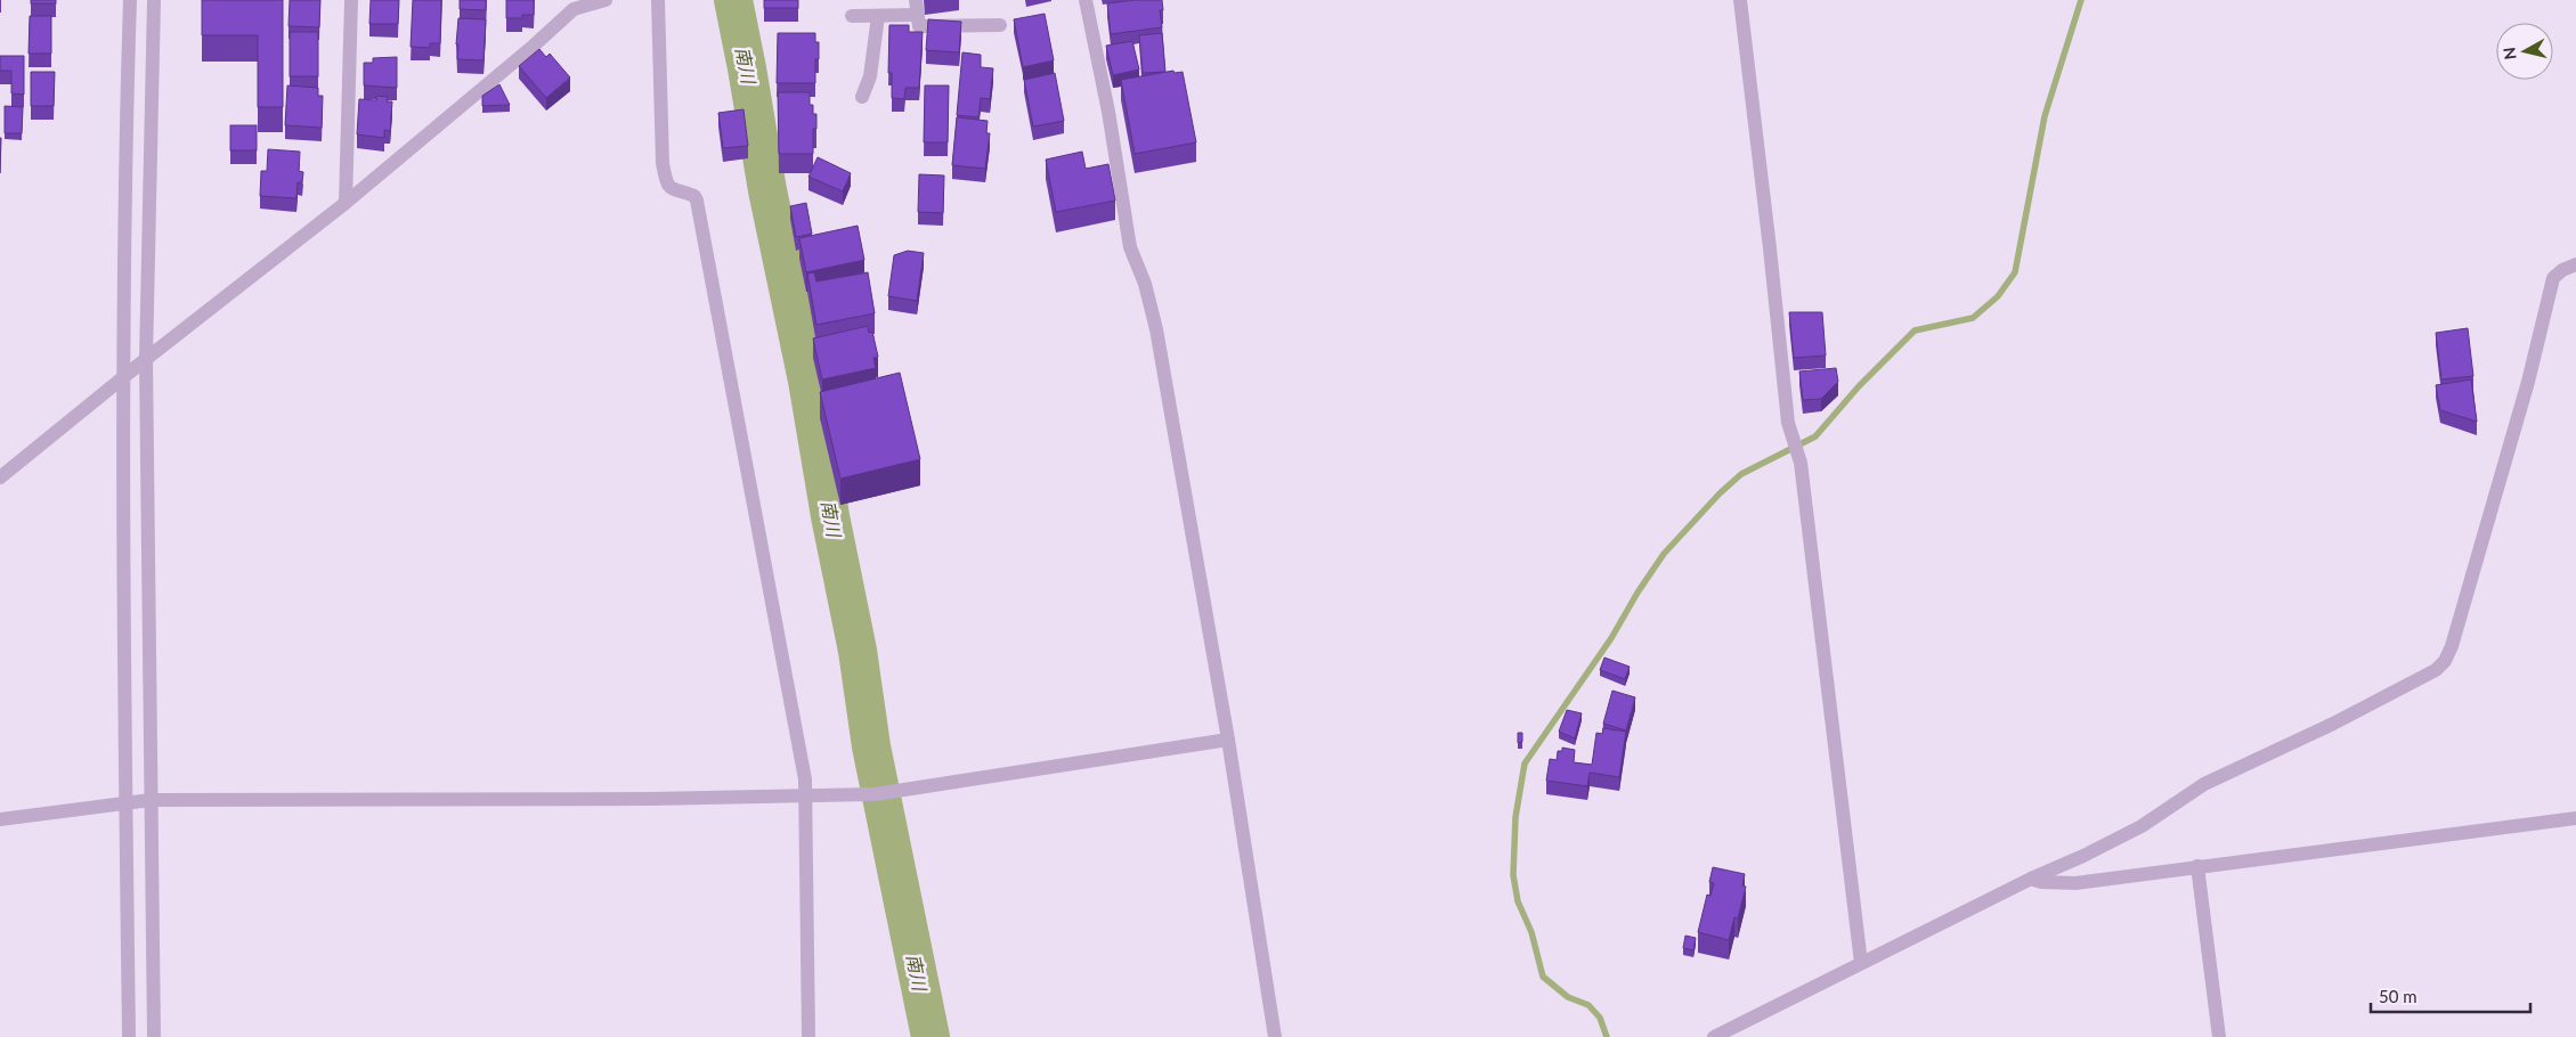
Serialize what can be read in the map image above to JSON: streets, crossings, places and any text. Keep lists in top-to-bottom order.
{
  "water": ["南川"],
  "scale_bar": "50 m",
  "north": "left"
}
